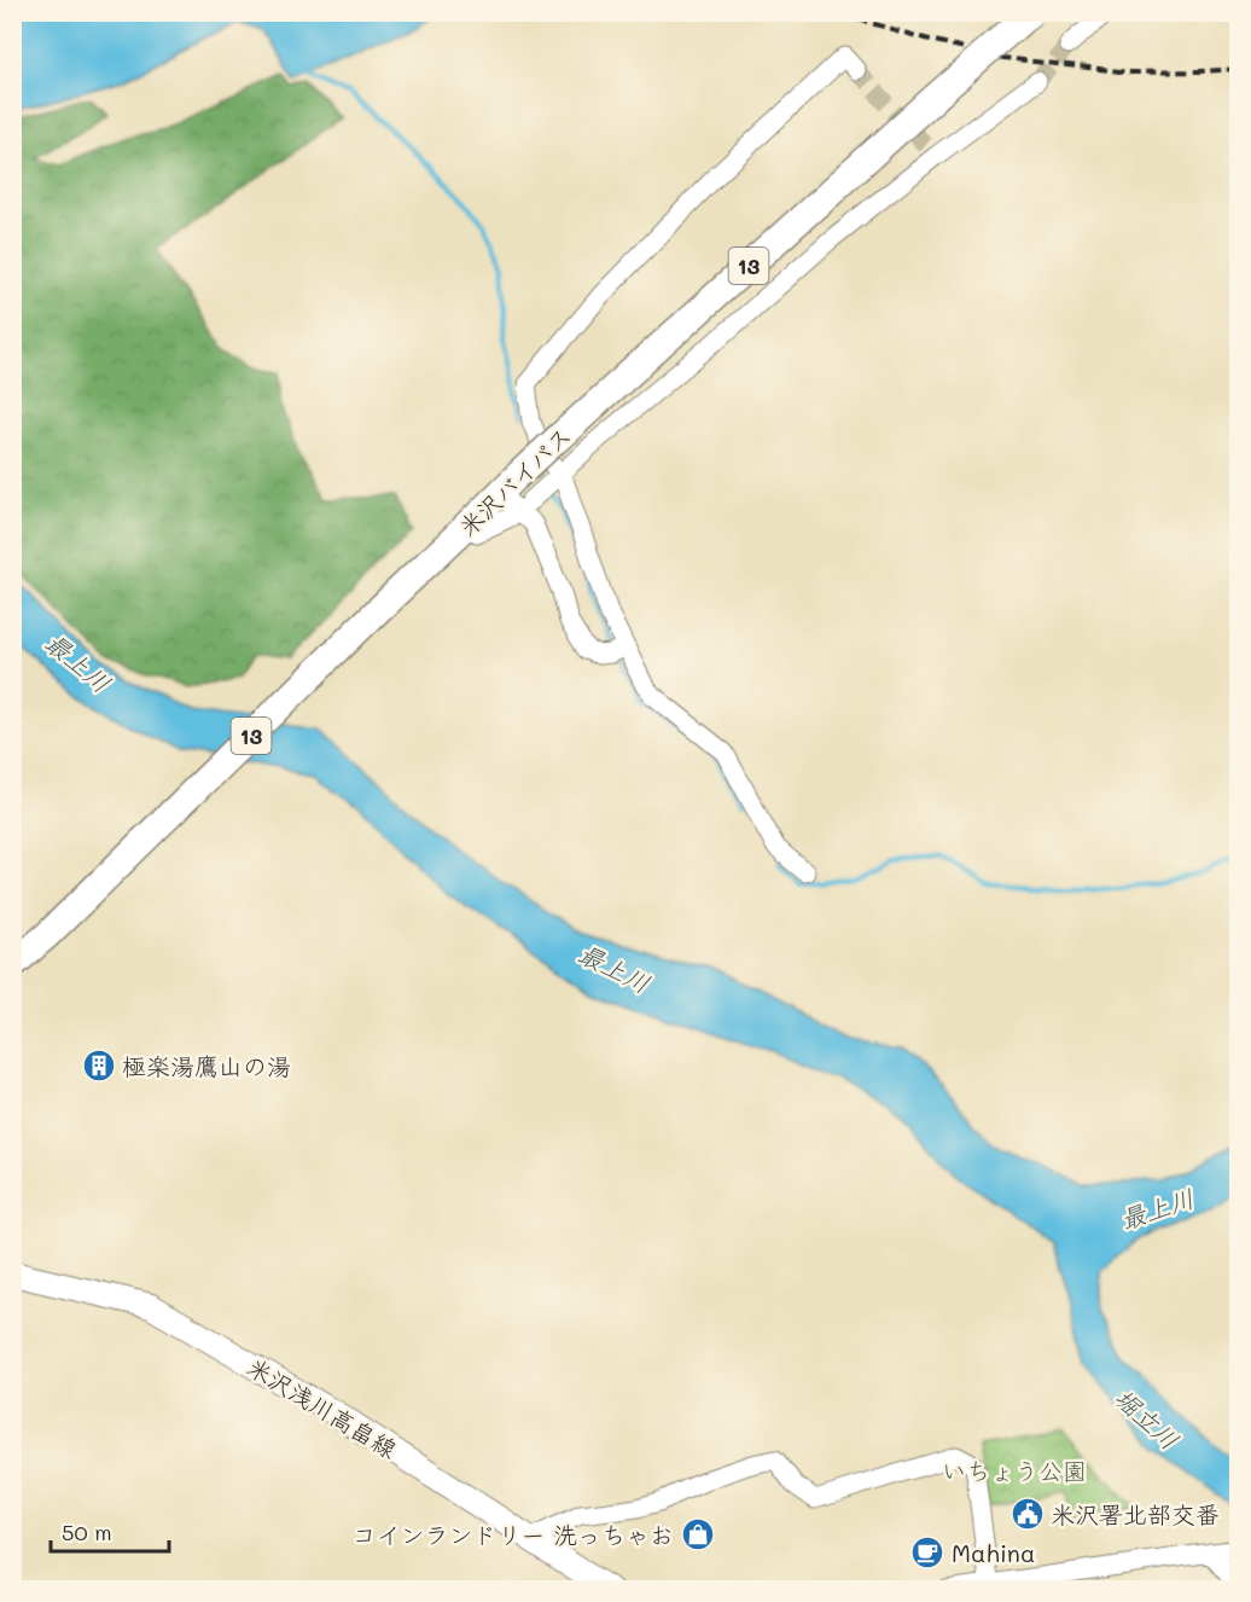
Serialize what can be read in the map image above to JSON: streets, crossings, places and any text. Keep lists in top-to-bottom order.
{
  "streets": {
    "highway": ["13", "米沢バイパス"],
    "main road": ["米沢浅川高畠線"]
  },
  "water": ["最上川", "堀立川"],
  "parks": ["いちょう公園"],
  "places": {
    "building": ["極楽湯鷹山の湯"],
    "public building": ["米沢署北部交番"],
    "shop": ["コインランドリー 洗っちゃお"],
    "cafe": ["Mahina"]
  },
  "scale_bar": "50 m"
}
